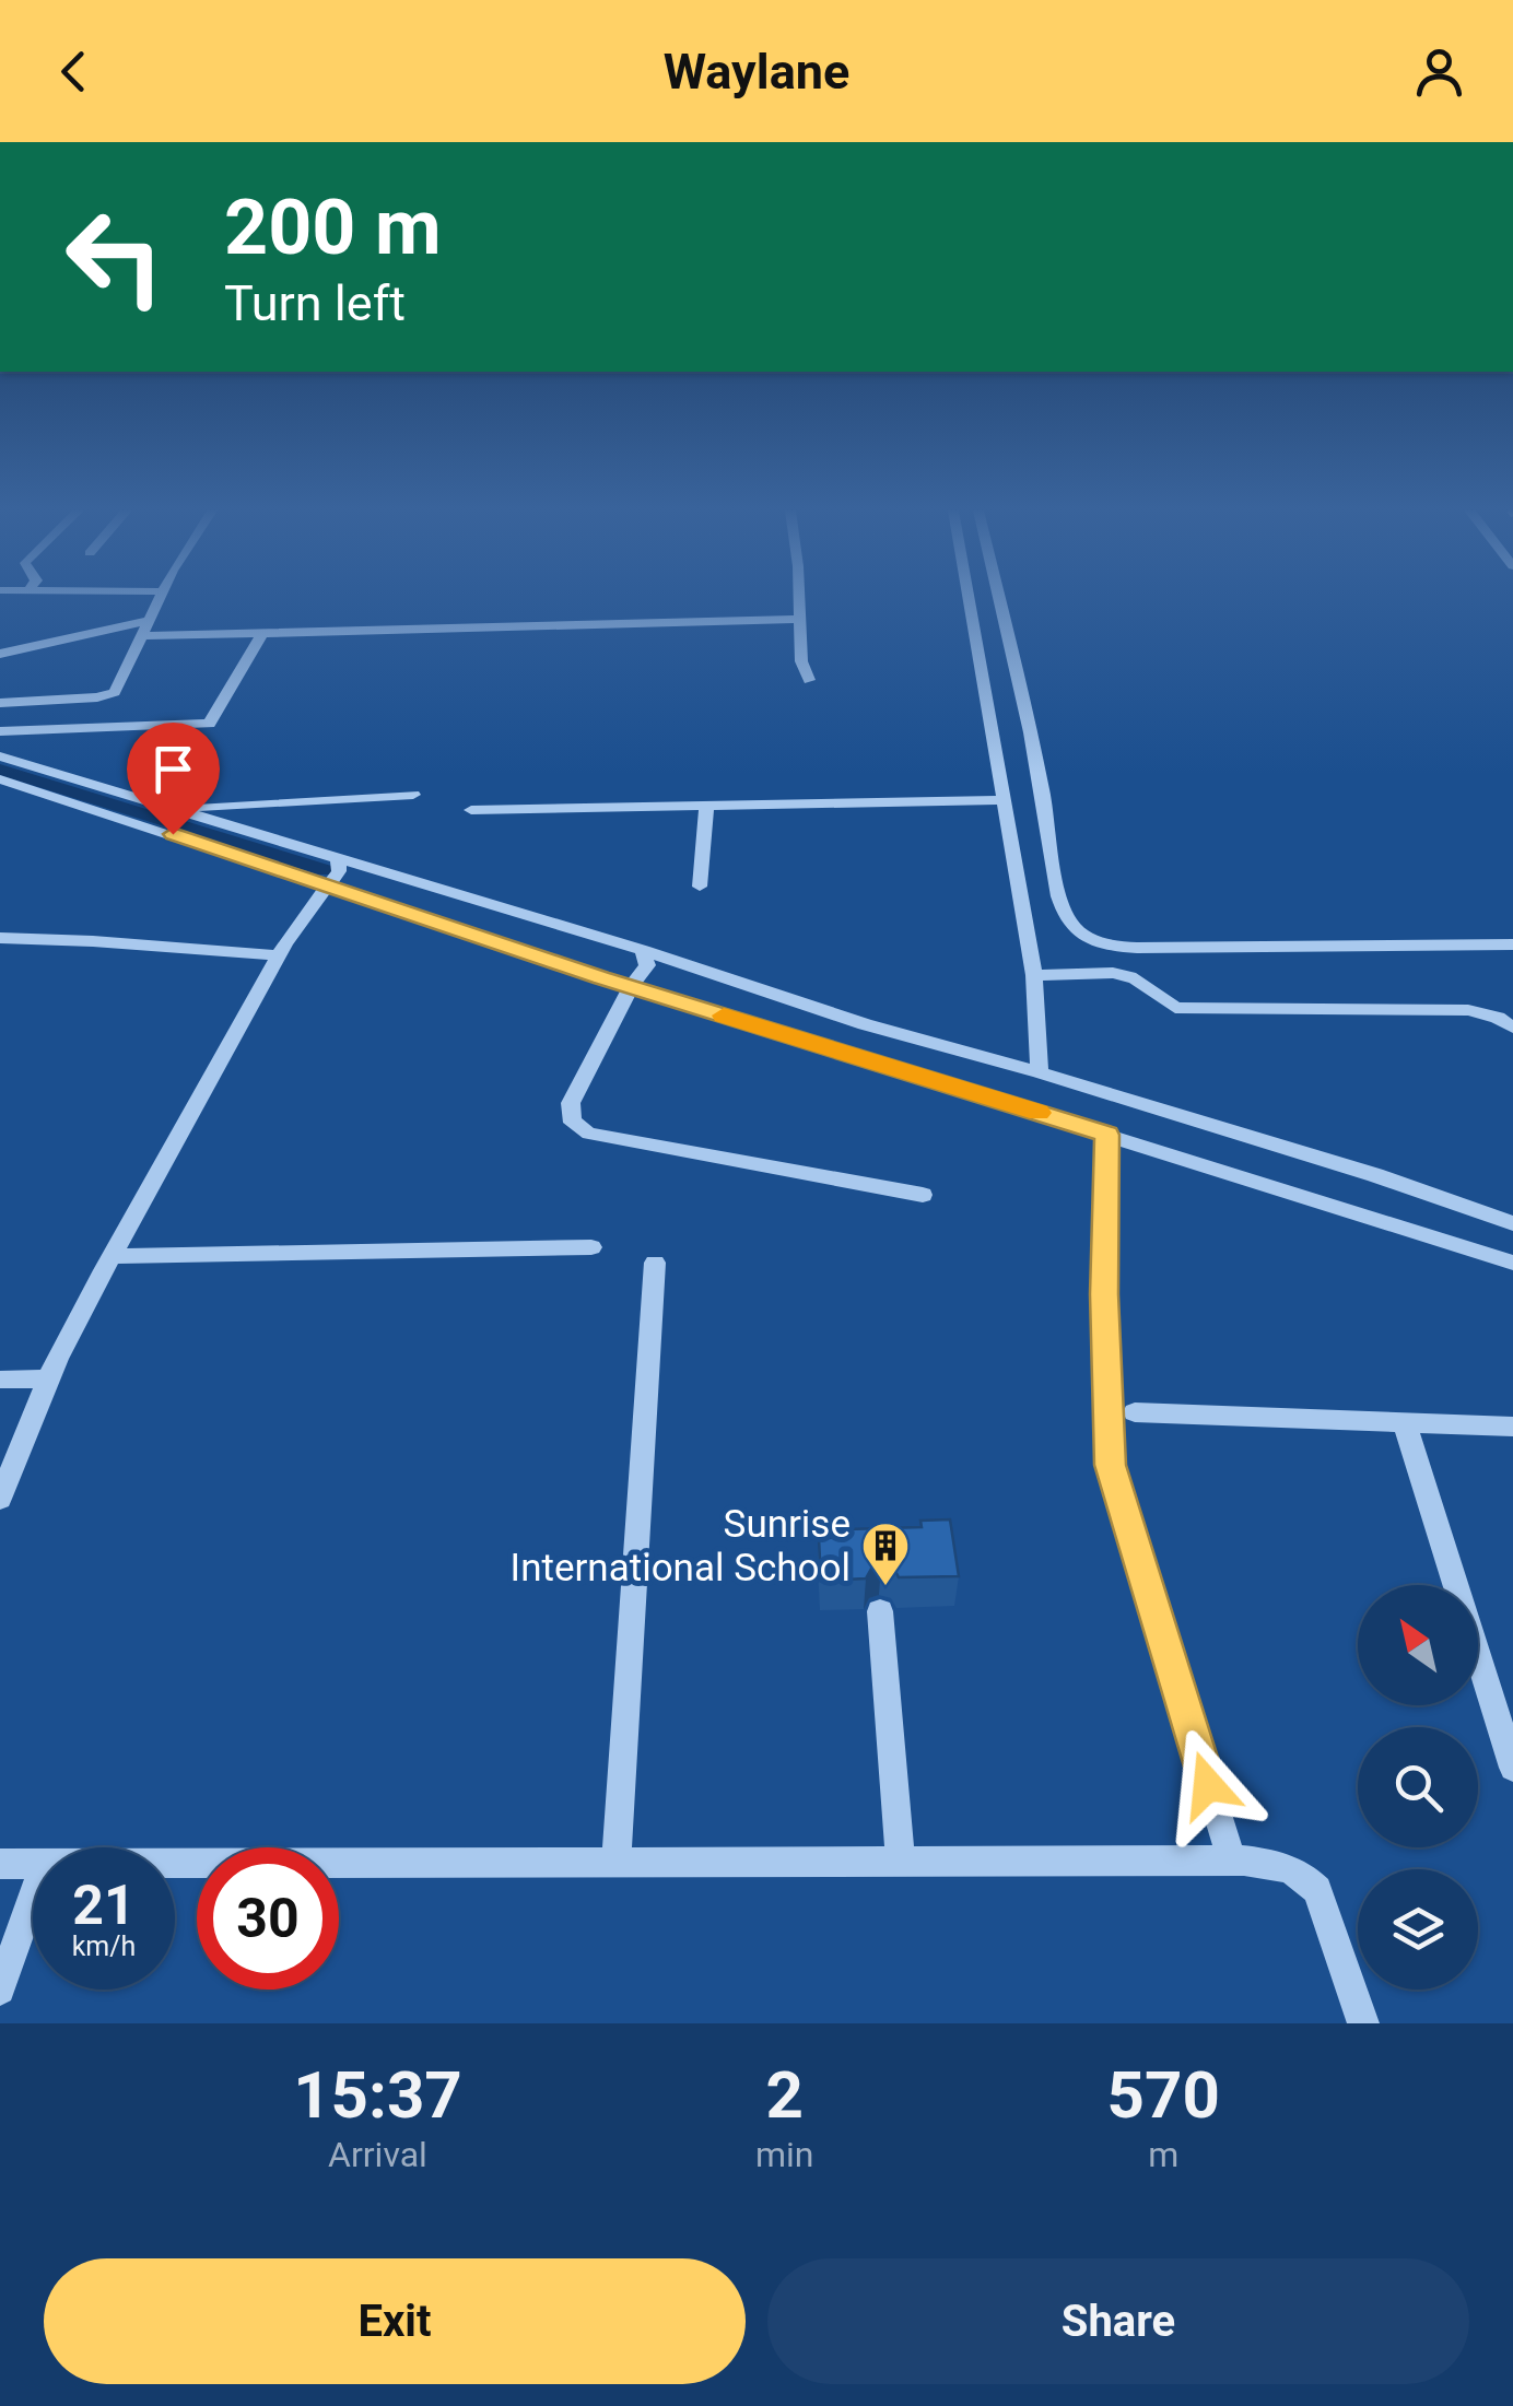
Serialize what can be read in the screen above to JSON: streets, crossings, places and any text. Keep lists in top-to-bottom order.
{
  "places": {
    "building": ["Sunrise International School"]
  },
  "north": "top left",
  "page": {
    "header": "Waylane",
    "turn": ["200 m", "Turn left"],
    "speed": "21 km/h",
    "limit": "30",
    "eta": [
      "15:37",
      "Arrival",
      "2",
      "min",
      "570",
      "m"
    ],
    "buttons": ["Exit", "Share"]
  }
}
